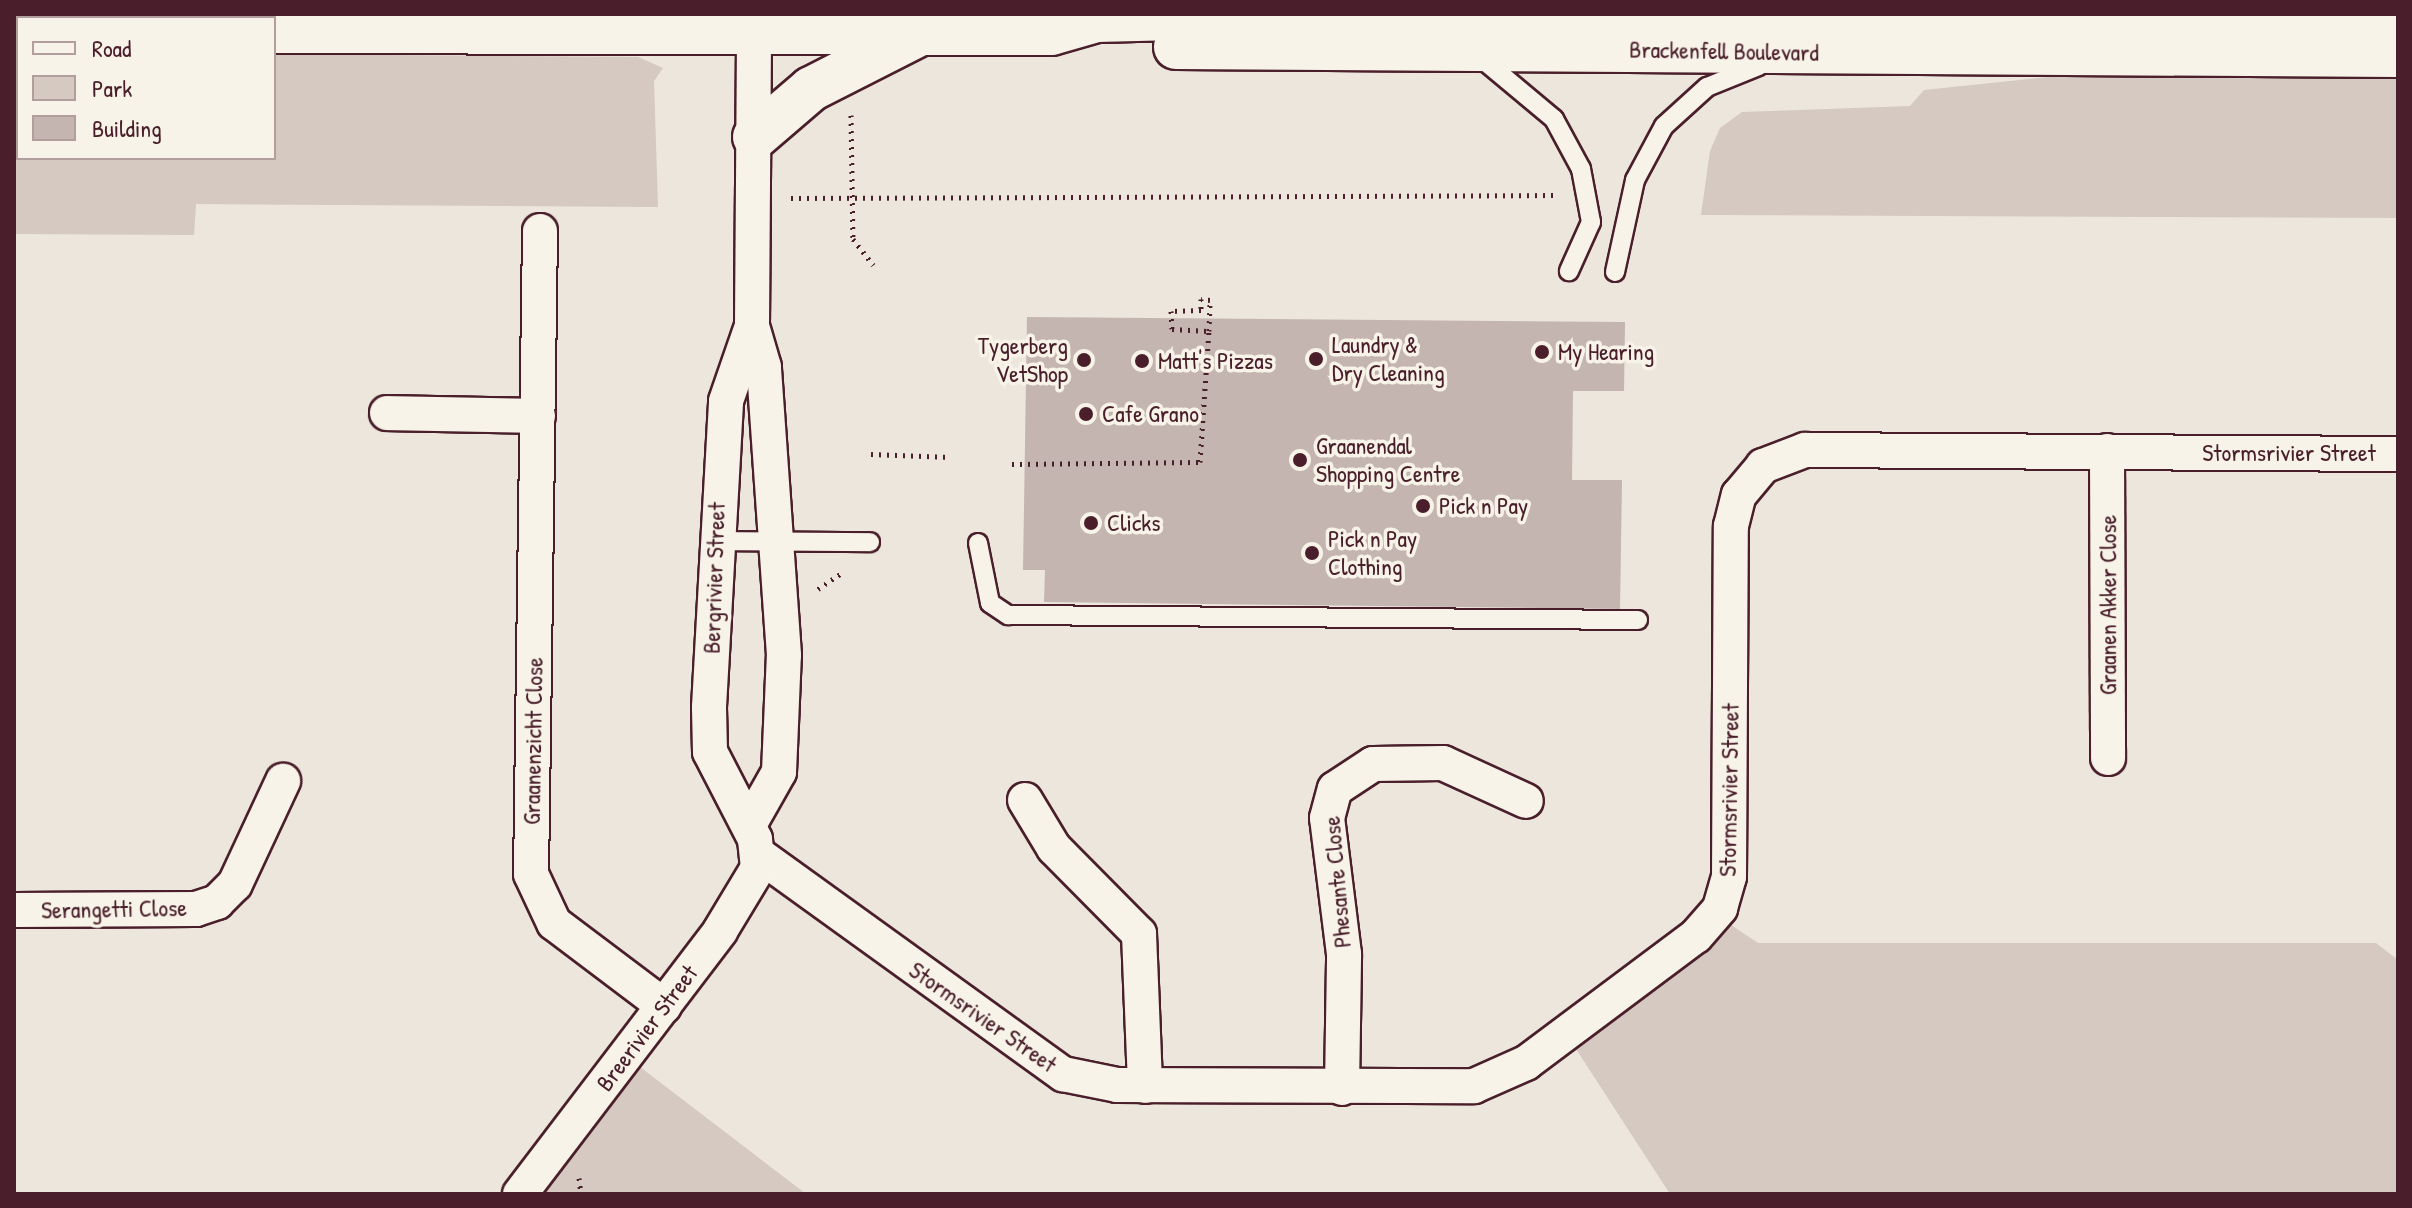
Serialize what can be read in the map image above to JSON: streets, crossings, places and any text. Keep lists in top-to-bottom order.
{
  "streets": {
    "street": [
      "Brackenfell Boulevard",
      "Stormsrivier Street",
      "Bergrivier Street",
      "Graanen Akker Close",
      "Graanenzicht Close",
      "Phesante Close",
      "Serangetti Close",
      "Breerivier Street"
    ]
  },
  "crossings": [
    ["Brackenfell Boulevard", "Bergrivier Street"],
    ["Stormsrivier Street", "Bergrivier Street"],
    ["Stormsrivier Street", "Graanen Akker Close"],
    ["Stormsrivier Street", "Phesante Close"],
    ["Stormsrivier Street", "Breerivier Street"],
    ["Bergrivier Street", "Breerivier Street"],
    ["Graanenzicht Close", "Breerivier Street"]
  ],
  "places": [
    "My Hearing",
    "Laundry & Dry Cleaning",
    "Tygerberg VetShop",
    "Matt's Pizzas",
    "Cafe Grano",
    "Graanendal Shopping Centre",
    "Pick n Pay",
    "Clicks",
    "Pick n Pay Clothing"
  ],
  "legend": ["Road", "Park", "Building"]
}
